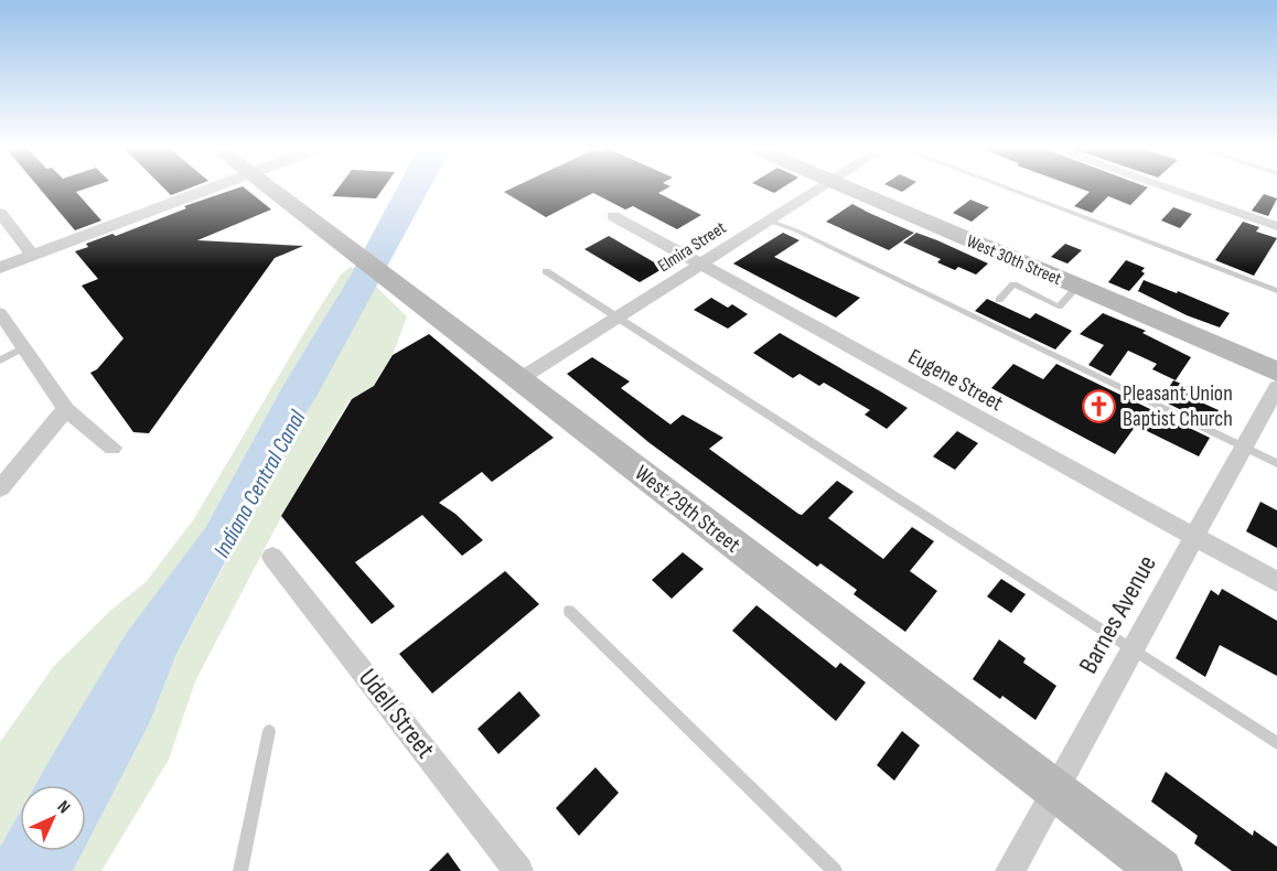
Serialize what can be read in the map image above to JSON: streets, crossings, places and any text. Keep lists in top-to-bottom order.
{
  "streets": {
    "main road": ["West 30th Street", "West 29th Street"],
    "street": [
      "Elmira Street",
      "Eugene Street",
      "Barnes Avenue",
      "Udell Street"
    ]
  },
  "crossings": [
    ["Elmira Street", "Eugene Street"],
    ["Elmira Street", "West 29th Street"],
    ["Eugene Street", "Barnes Avenue"],
    ["West 29th Street", "Barnes Avenue"]
  ],
  "water": ["Indiana Central Canal"],
  "places": {
    "church": ["Pleasant Union Baptist Church"]
  },
  "north": "top right"
}
